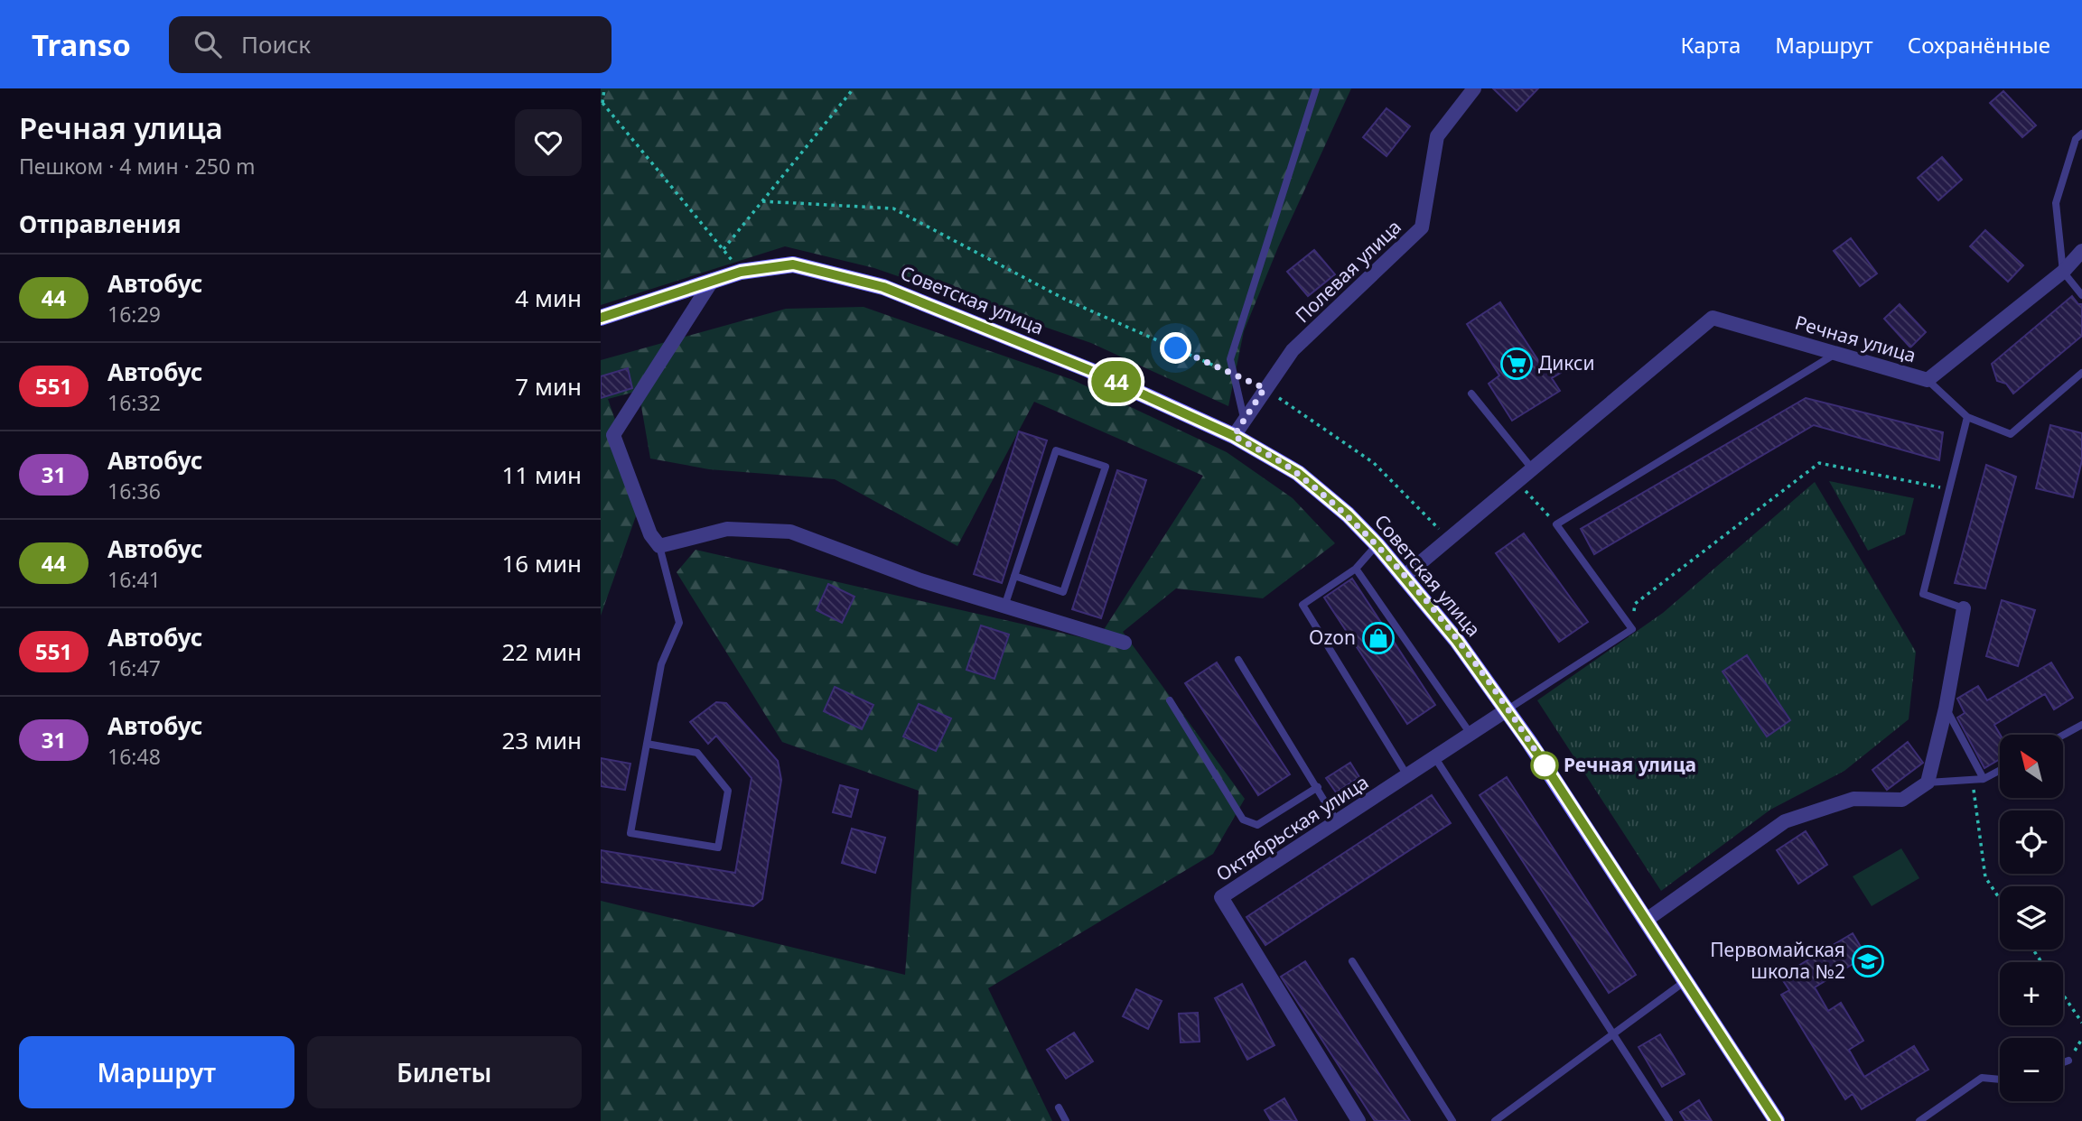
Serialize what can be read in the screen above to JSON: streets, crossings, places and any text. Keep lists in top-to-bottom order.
{
  "streets": {
    "main road": ["Советская улица"],
    "street": ["Полевая улица", "Речная улица", "Октябрьская улица"]
  },
  "crossings": [
    ["Полевая улица", "Советская улица"],
    ["Советская улица", "Речная улица"],
    ["Советская улица", "Октябрьская улица"]
  ],
  "places": {
    "supermarket": ["Дикси"],
    "shop": ["Ozon"],
    "other": ["Речная улица"],
    "school or university": ["Первомайская школа №2"]
  },
  "lines": ["bus line 44"],
  "north": "top left",
  "page": {
    "header": "Transo",
    "search": "Поиск",
    "nav": ["Карта", "Маршрут", "Сохранённые"],
    "heading": [
      ["Речная улица", "Пешком · 4 мин · 250 m"],
      "Отправления"
    ],
    "on_map": "44",
    "list": [
      {
        "mark": "44",
        "name": "Автобус",
        "note": "16:29",
        "value": "4 мин"
      },
      {
        "mark": "551",
        "name": "Автобус",
        "note": "16:32",
        "value": "7 мин"
      },
      {
        "mark": "31",
        "name": "Автобус",
        "note": "16:36",
        "value": "11 мин"
      },
      {
        "mark": "44",
        "name": "Автобус",
        "note": "16:41",
        "value": "16 мин"
      },
      {
        "mark": "551",
        "name": "Автобус",
        "note": "16:47",
        "value": "22 мин"
      },
      {
        "mark": "31",
        "name": "Автобус",
        "note": "16:48",
        "value": "23 мин"
      }
    ],
    "map_buttons": ["+", "−"],
    "buttons": ["Маршрут", "Билеты"]
  }
}
